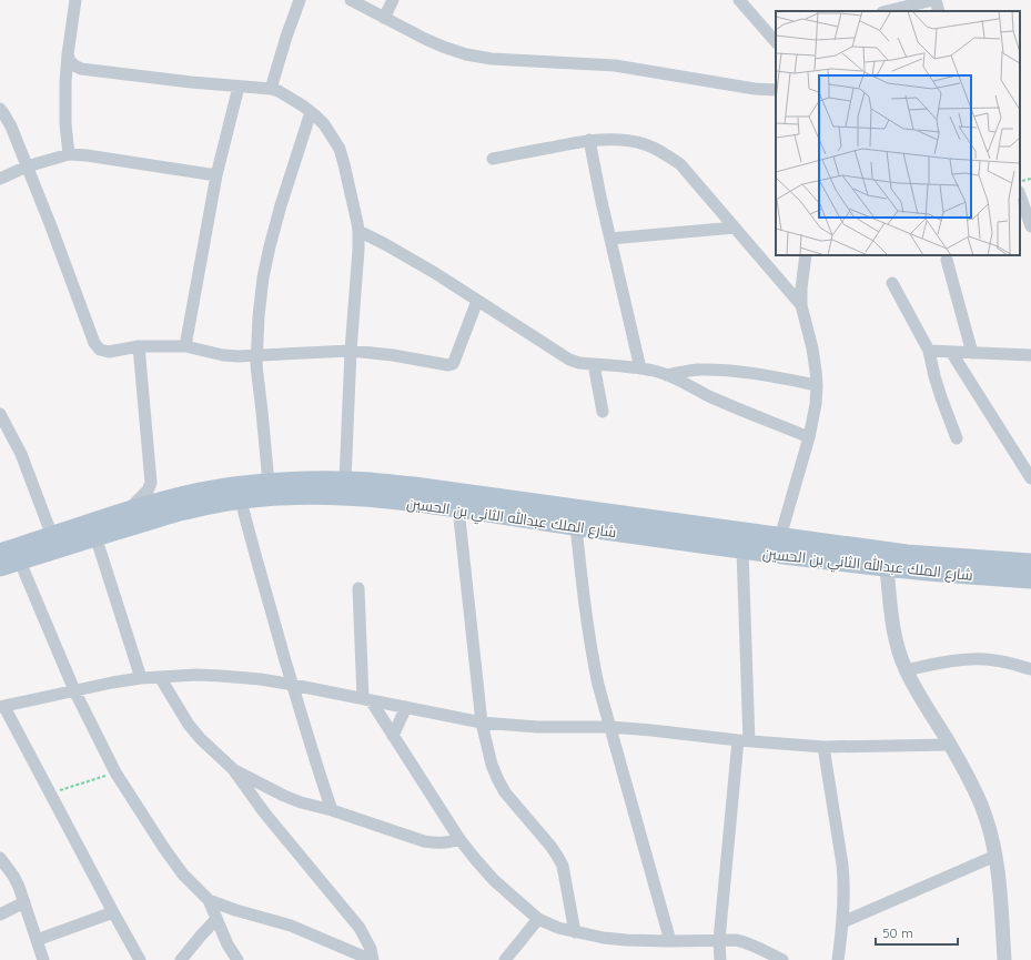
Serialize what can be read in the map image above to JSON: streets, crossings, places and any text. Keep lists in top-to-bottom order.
{
  "streets": {
    "main road": ["شارع الملك عبدالله الثاني بن الحسين"]
  },
  "scale_bar": "50 m"
}
